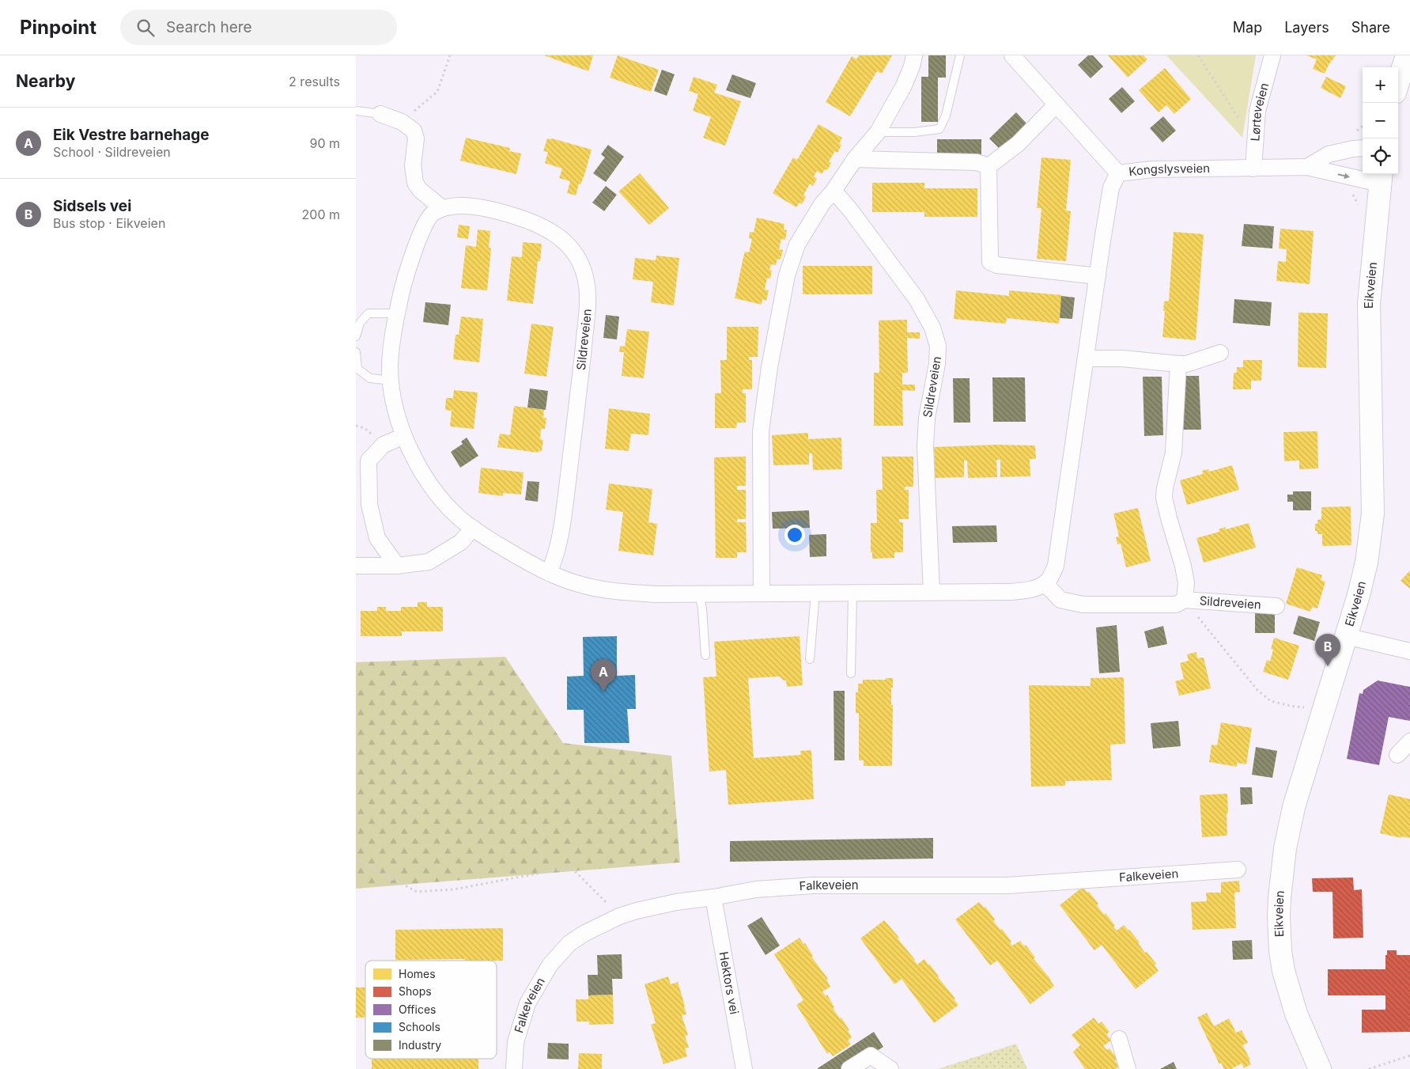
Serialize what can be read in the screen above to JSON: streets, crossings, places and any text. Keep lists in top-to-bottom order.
{
  "streets": {
    "main road": ["Eikveien"],
    "street": [
      "Lørteveien",
      "Kongslysveien",
      "Sildreveien",
      "Falkeveien",
      "Hektors vei"
    ]
  },
  "crossings": [
    ["Lørteveien", "Kongslysveien"],
    ["Kongslysveien", "Eikveien"],
    ["Falkeveien", "Hektors vei"]
  ],
  "legend": [
    "Homes",
    "Shops",
    "Offices",
    "Schools",
    "Industry"
  ],
  "page": {
    "header": "Pinpoint",
    "search": "Search here",
    "nav": ["Map", "Layers", "Share"],
    "heading": ["Nearby", "2 results"],
    "map_buttons": ["+", "−"],
    "list": [
      {
        "mark": "A",
        "name": "Eik Vestre barnehage",
        "note": "School · Sildreveien",
        "value": "90 m"
      },
      {
        "mark": "B",
        "name": "Sidsels vei",
        "note": "Bus stop · Eikveien",
        "value": "200 m"
      }
    ],
    "pins": ["B", "A"]
  }
}
